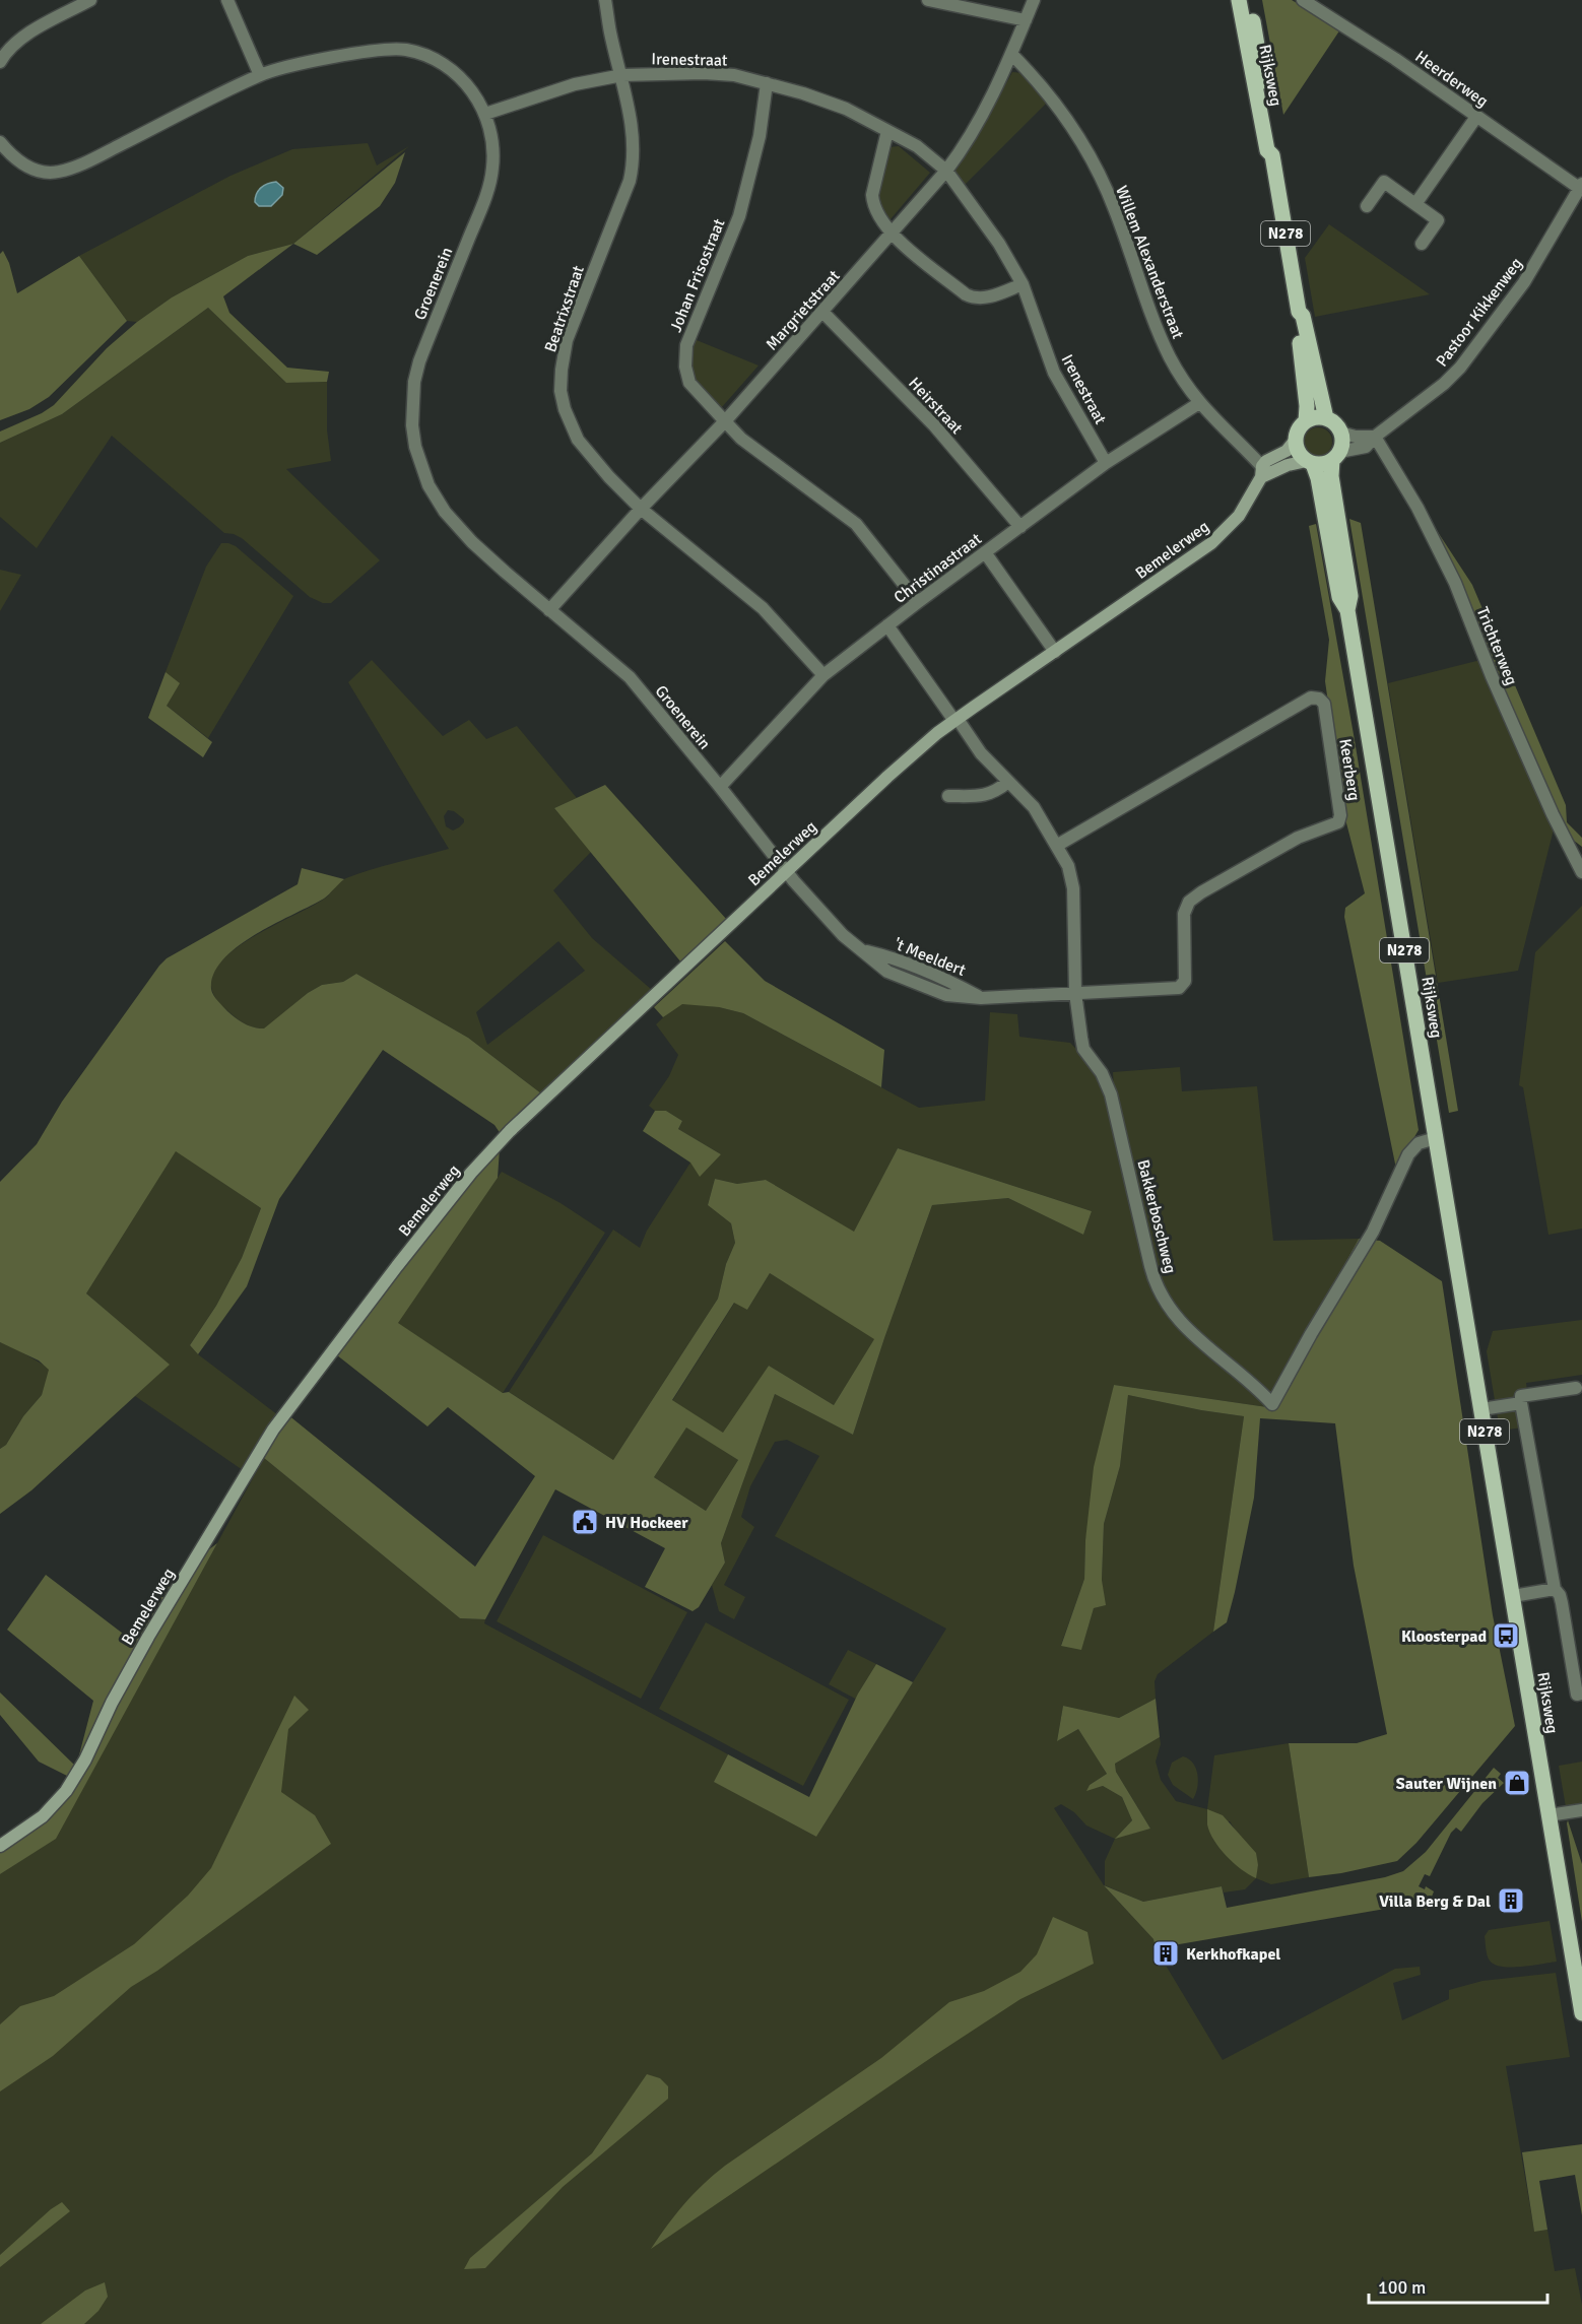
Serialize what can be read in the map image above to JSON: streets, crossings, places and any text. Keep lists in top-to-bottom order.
{
  "streets": {
    "main road": ["Rijksweg", "N278"],
    "street": [
      "Irenestraat",
      "Heerderweg",
      "Willem Alexanderstraat",
      "Johan Frisostraat",
      "Groenerein",
      "Beatrixstraat",
      "Margrietstraat",
      "Pastoor Kikkenweg",
      "Heirstraat",
      "Bemelerweg",
      "Christinastraat",
      "Trichterweg",
      "Keerberg",
      "'t Meeldert",
      "Bakkerboschweg"
    ]
  },
  "crossings": [
    ["Irenestraat", "Johan Frisostraat"],
    ["Irenestraat", "Groenerein"],
    ["Irenestraat", "Beatrixstraat"],
    ["Irenestraat", "Margrietstraat"],
    ["Irenestraat", "Christinastraat"],
    ["Rijksweg", "N278"],
    ["Rijksweg", "Pastoor Kikkenweg"],
    ["Rijksweg", "Bemelerweg"],
    ["Rijksweg", "Bakkerboschweg"],
    ["Heerderweg", "Pastoor Kikkenweg"],
    ["N278", "Pastoor Kikkenweg"],
    ["N278", "Bemelerweg"],
    ["Willem Alexanderstraat", "Margrietstraat"],
    ["Willem Alexanderstraat", "Bemelerweg"],
    ["Willem Alexanderstraat", "Christinastraat"],
    ["Johan Frisostraat", "Margrietstraat"],
    ["Johan Frisostraat", "Christinastraat"],
    ["Groenerein", "Margrietstraat"],
    ["Groenerein", "Bemelerweg"],
    ["Groenerein", "Christinastraat"],
    ["Groenerein", "'t Meeldert"],
    ["Beatrixstraat", "Margrietstraat"],
    ["Beatrixstraat", "Christinastraat"],
    ["Margrietstraat", "Heirstraat"],
    ["Pastoor Kikkenweg", "Bemelerweg"],
    ["Pastoor Kikkenweg", "Trichterweg"],
    ["Heirstraat", "Christinastraat"],
    ["Bemelerweg", "'t Meeldert"],
    ["Bemelerweg", "Bakkerboschweg"],
    ["Keerberg", "'t Meeldert"],
    ["Keerberg", "Bakkerboschweg"],
    ["'t Meeldert", "Bakkerboschweg"]
  ],
  "places": {
    "public building": ["HV Hockeer"],
    "bus stop": ["Kloosterpad"],
    "shop": ["Sauter Wijnen"],
    "building": ["Villa Berg & Dal", "Kerkhofkapel"]
  },
  "scale_bar": "100 m"
}
